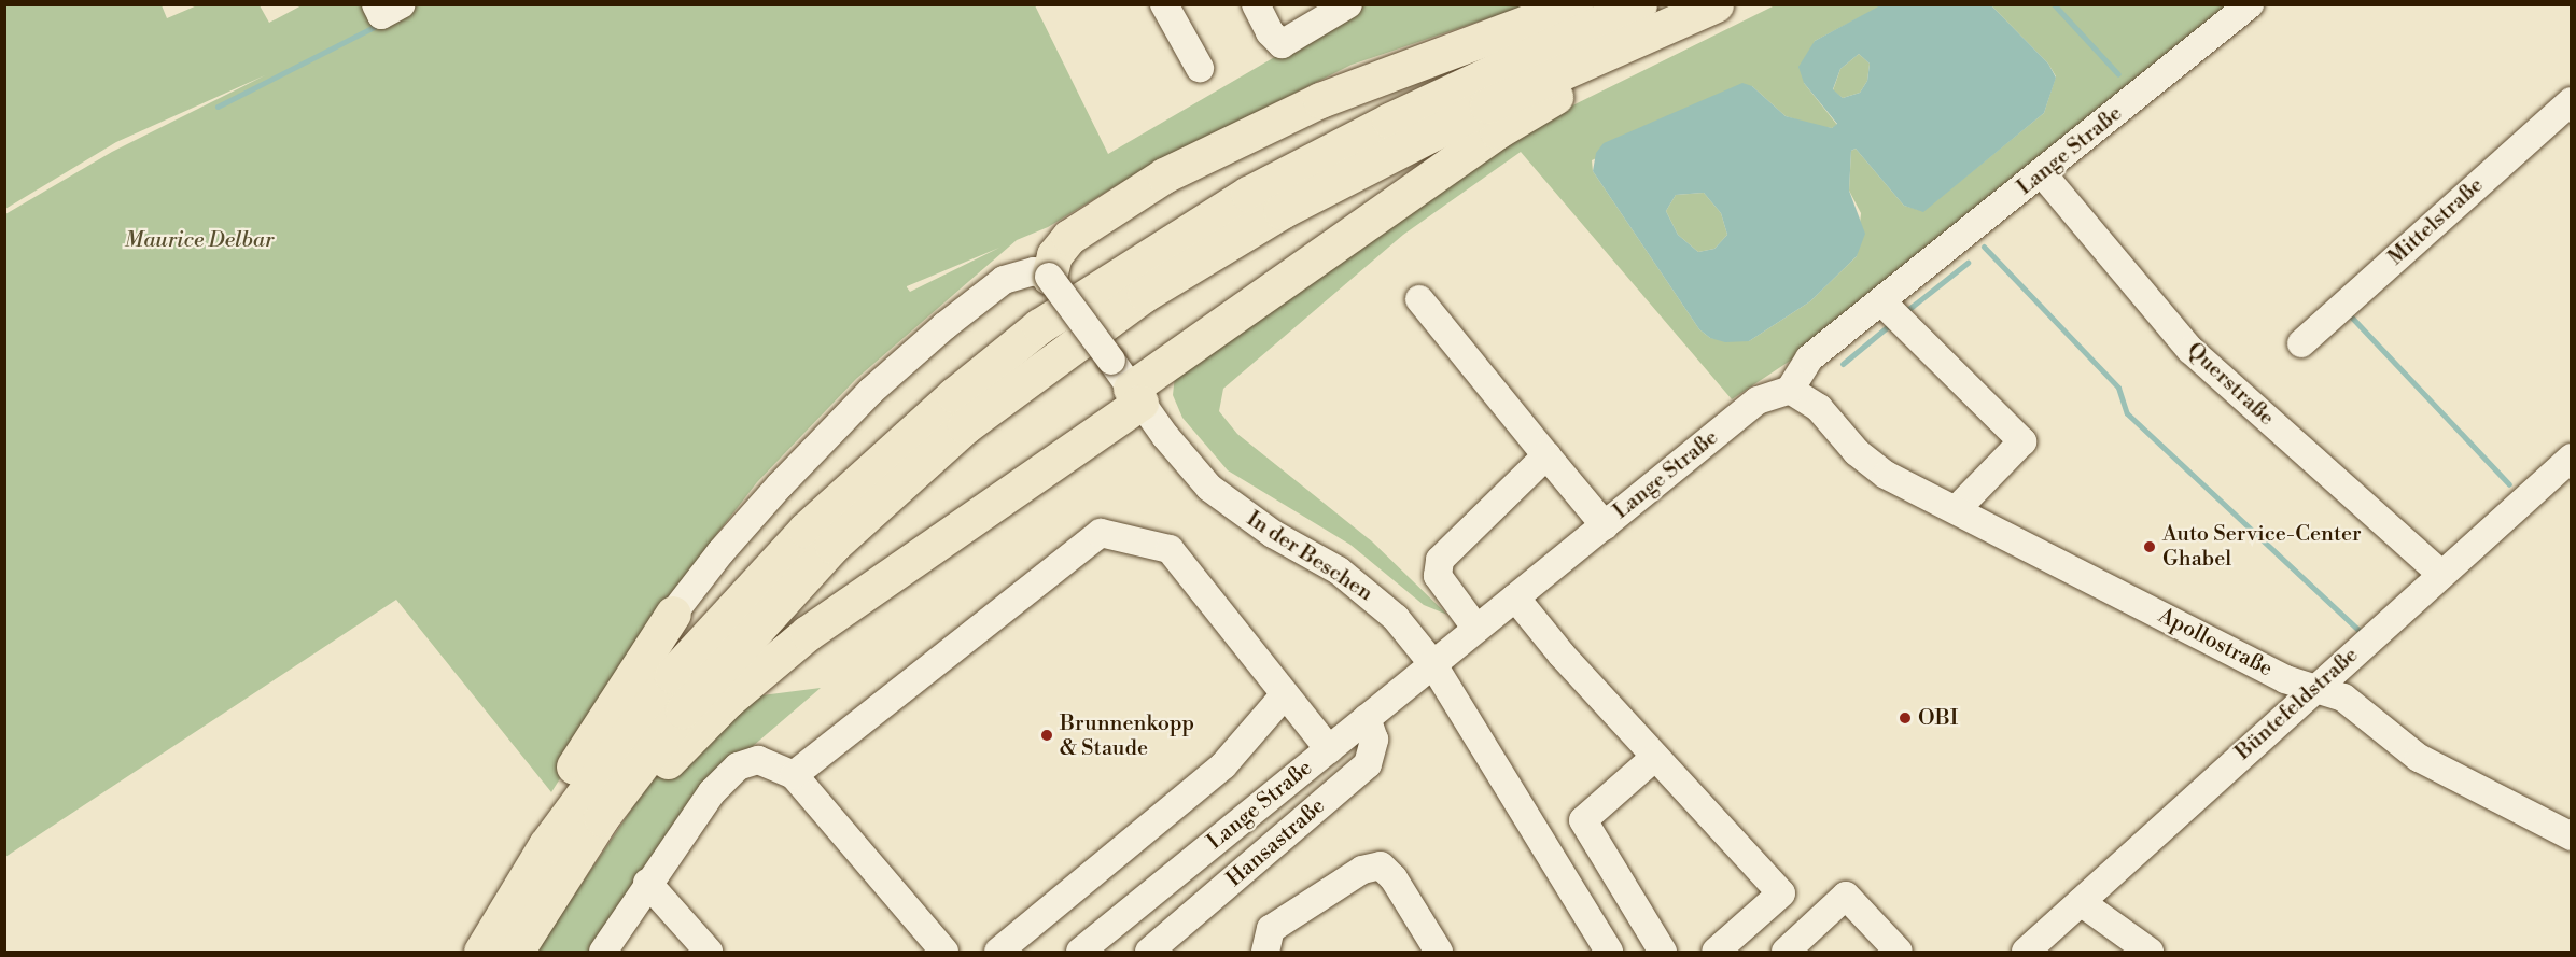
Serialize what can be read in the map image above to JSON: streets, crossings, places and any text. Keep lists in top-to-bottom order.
{
  "streets": {
    "street": [
      "Lange Straße",
      "Mittelstraße",
      "Querstraße",
      "In der Beschen",
      "Apollostraße",
      "Büntefeldstraße",
      "Hansastraße"
    ]
  },
  "crossings": [
    ["Lange Straße", "Querstraße"],
    ["Lange Straße", "In der Beschen"],
    ["Lange Straße", "Apollostraße"],
    ["Lange Straße", "Hansastraße"],
    ["Querstraße", "Büntefeldstraße"],
    ["Apollostraße", "Büntefeldstraße"]
  ],
  "parks": ["Maurice Delbar"],
  "places": ["Auto Service-Center Ghabel", "OBI", "Brunnenkopp & Staude"]
}
